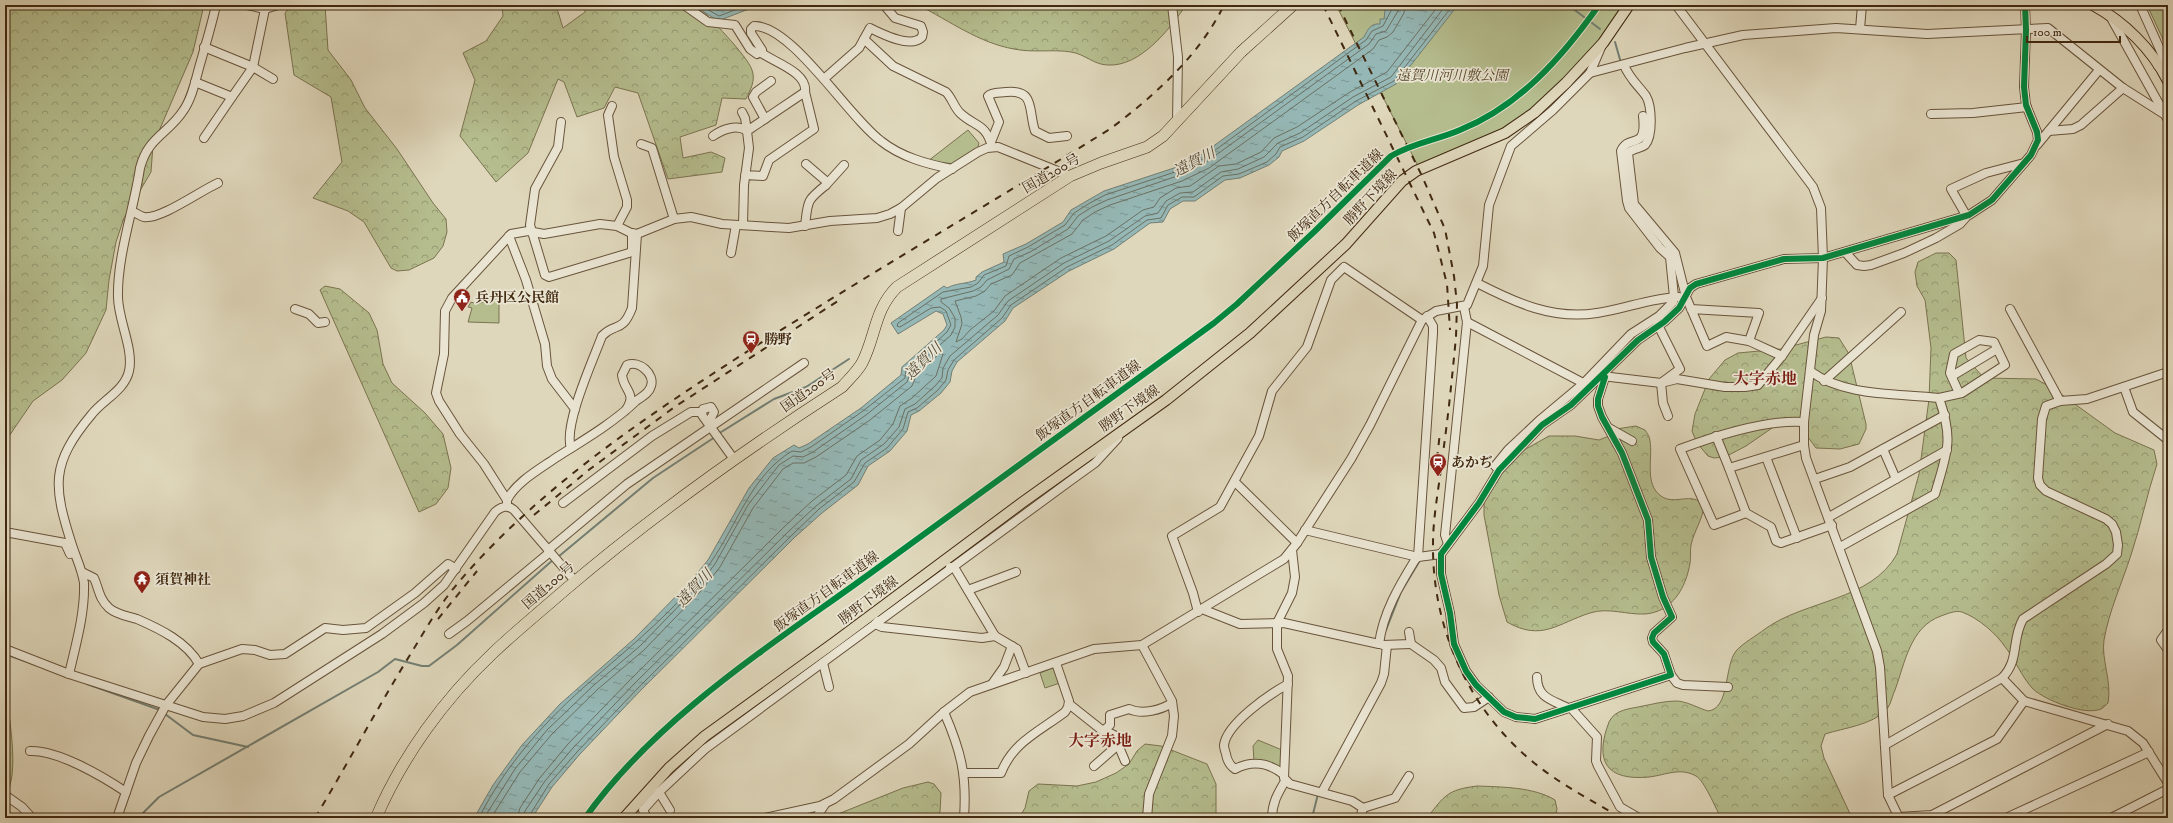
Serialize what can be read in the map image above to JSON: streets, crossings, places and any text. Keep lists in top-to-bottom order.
{
  "streets": {
    "highway": ["国道200号"],
    "main road": ["勝野下境線"],
    "cycle path": ["飯塚直方自転車道線"]
  },
  "districts": ["大字赤地", "大字赤地"],
  "water": ["遠賀川"],
  "parks": ["遠賀川河川敷公園"],
  "places": {
    "public building": ["兵丹区公民館"],
    "station": ["勝野", "あかぢ"],
    "temple": ["須賀神社"]
  },
  "scale_bar": "100 m"
}
